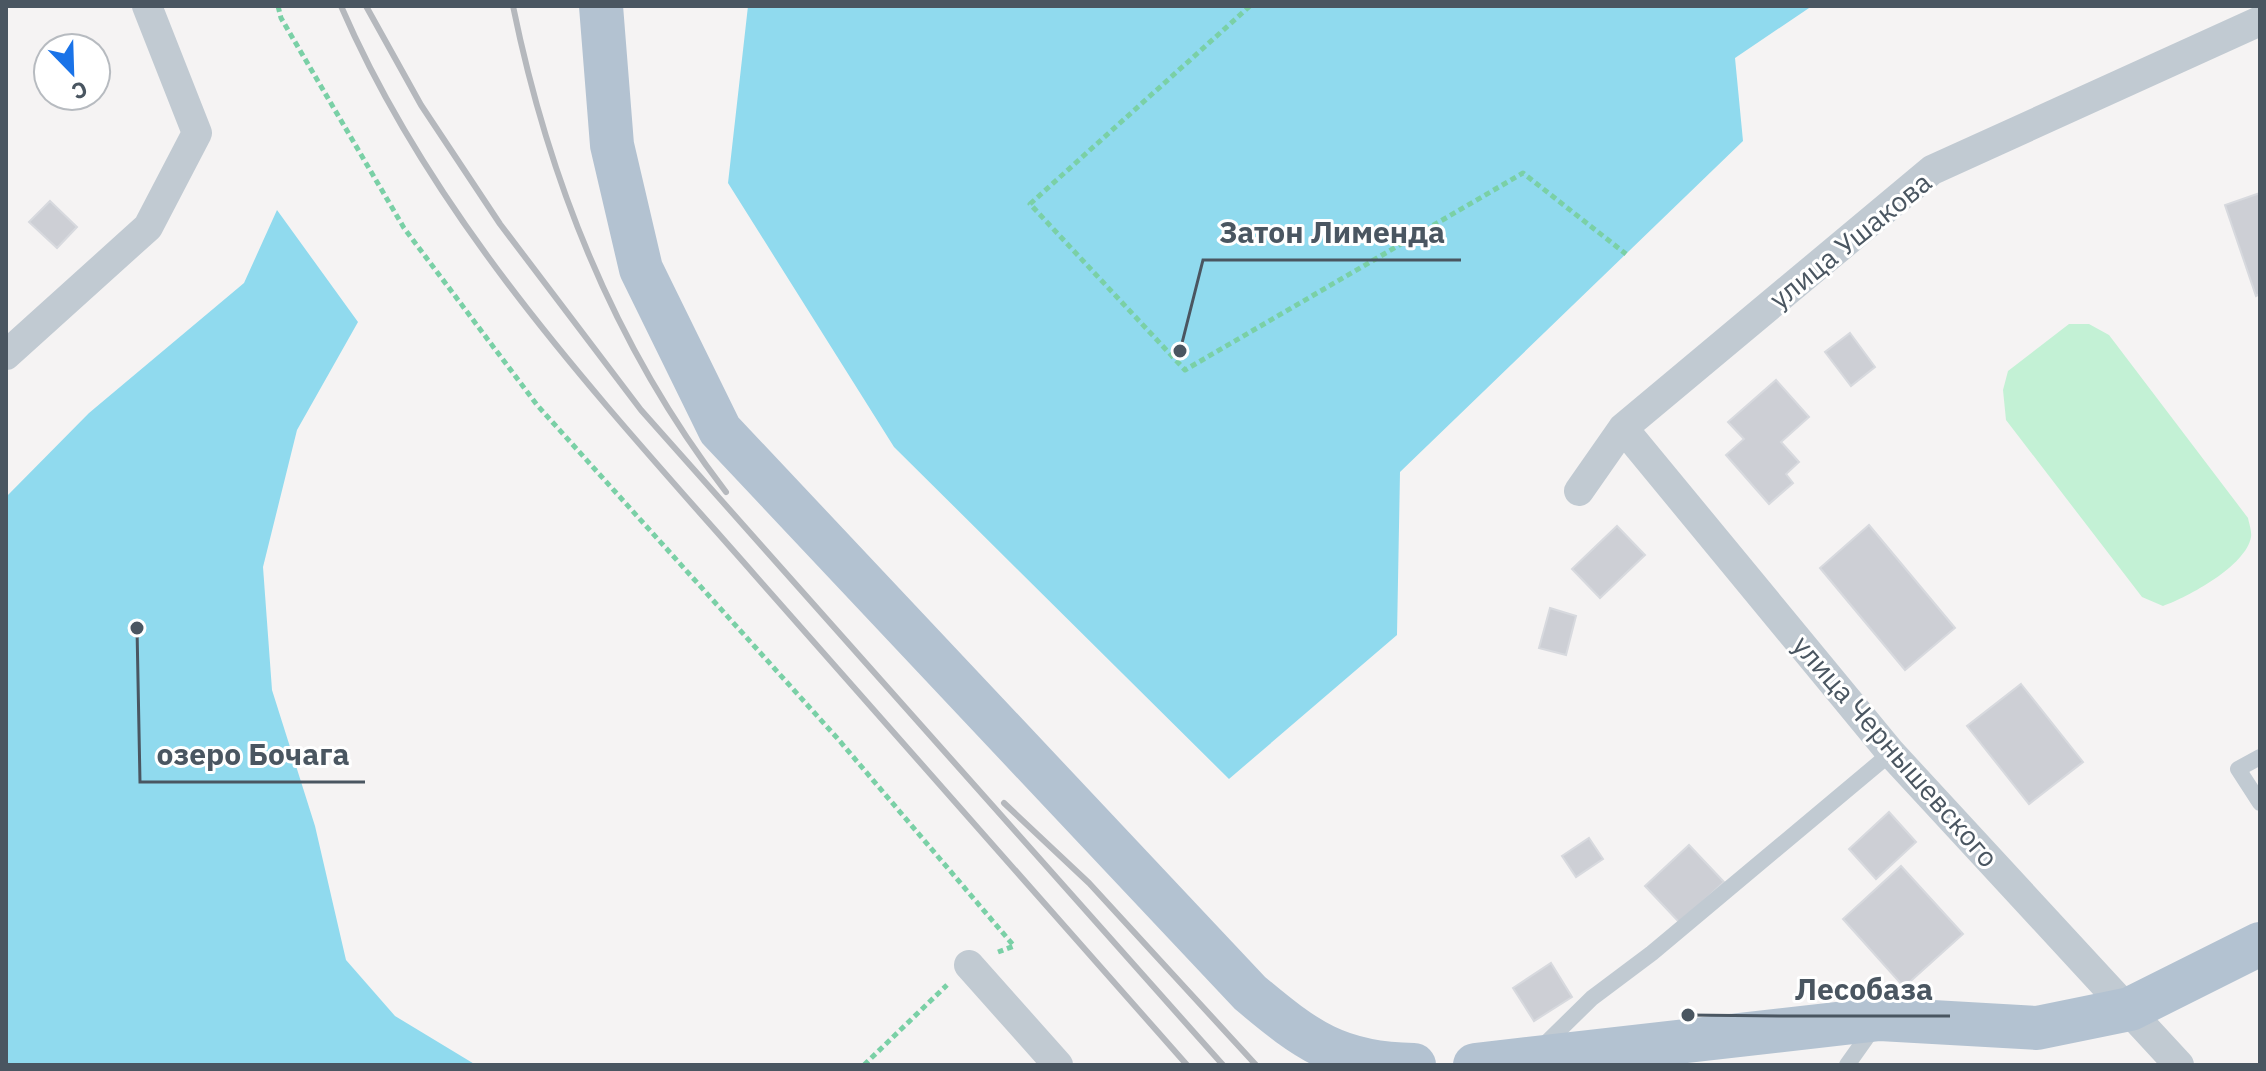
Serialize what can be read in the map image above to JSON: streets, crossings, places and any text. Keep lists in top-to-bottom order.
{
  "streets": {
    "street": ["улица Ушакова", "улица Чернышевского"]
  },
  "crossings": [
    ["улица Ушакова", "улица Чернышевского"]
  ],
  "places": ["Затон Лименда", "озеро Бочага", "Лесобаза"],
  "north": "bottom right"
}
